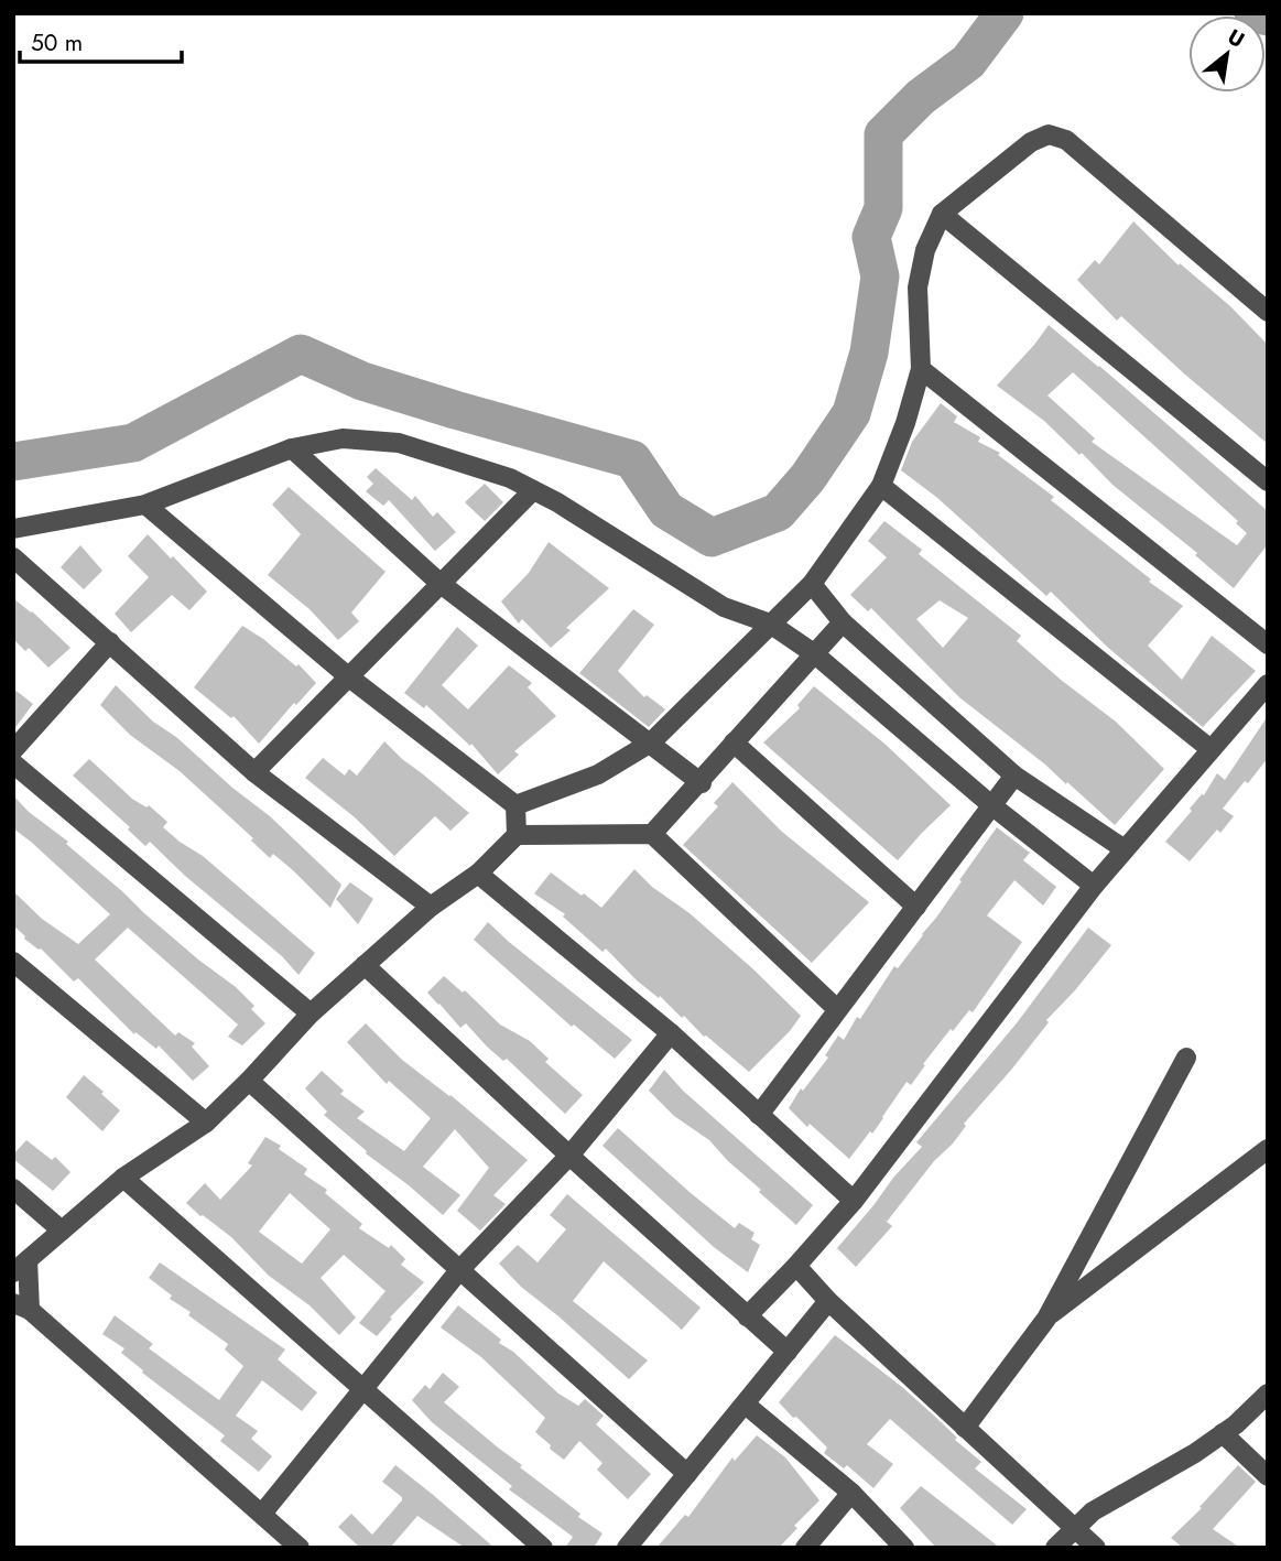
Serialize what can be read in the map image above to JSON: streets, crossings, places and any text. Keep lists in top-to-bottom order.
{
  "scale_bar": "50 m",
  "north": "top right"
}
